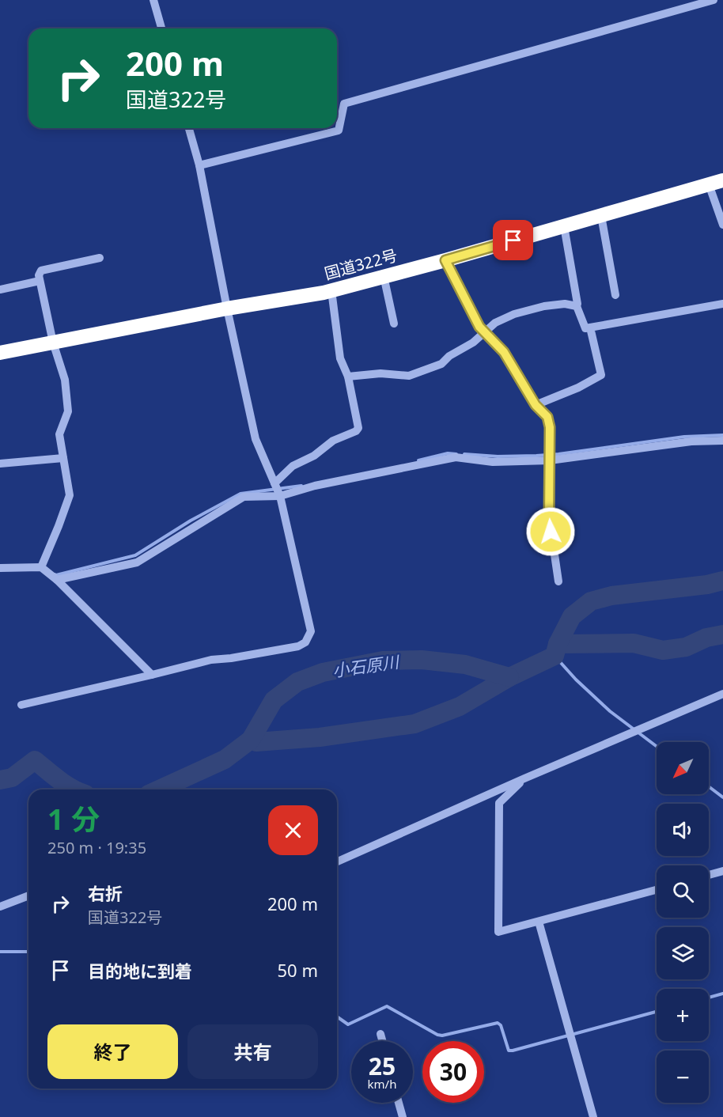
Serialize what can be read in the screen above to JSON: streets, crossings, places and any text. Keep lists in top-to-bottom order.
{
  "streets": {
    "highway": ["国道322号"]
  },
  "water": ["小石原川"],
  "north": "bottom left",
  "page": {
    "turn": ["200 m", "国道322号"],
    "map_buttons": ["+", "−"],
    "heading": ["1 分", "250 m · 19:35"],
    "list": [
      {
        "name": "右折",
        "note": "国道322号",
        "value": "200 m"
      },
      {
        "name": "目的地に到着",
        "value": "50 m"
      }
    ],
    "buttons": ["終了", "共有"],
    "speed": "25 km/h",
    "limit": "30"
  }
}
